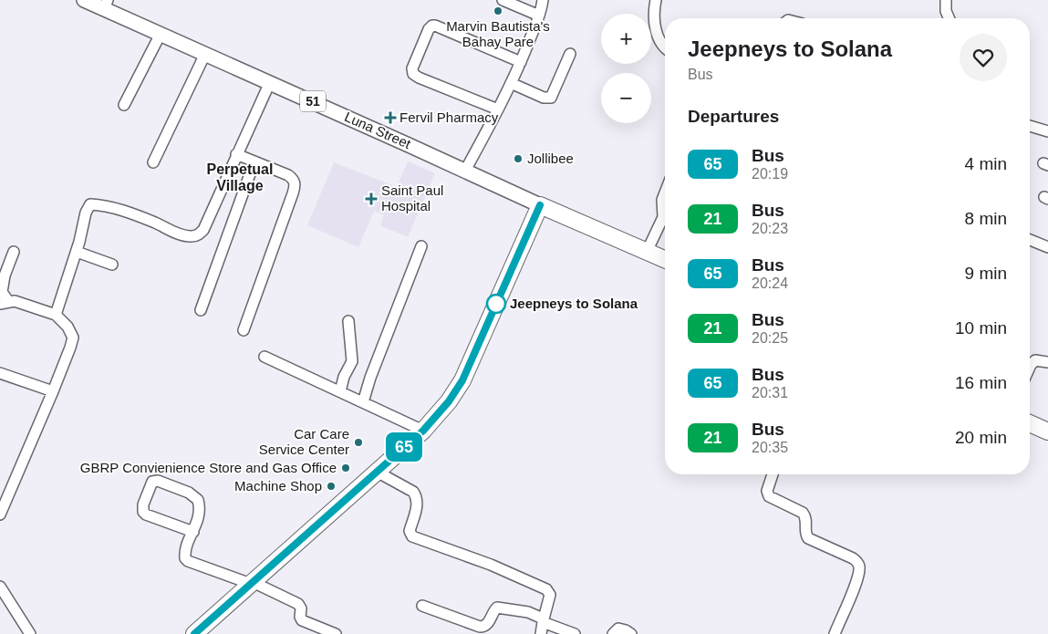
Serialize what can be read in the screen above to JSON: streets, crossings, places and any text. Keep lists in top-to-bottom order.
{
  "streets": {
    "highway": ["51", "Luna Street"]
  },
  "districts": ["Perpetual Village"],
  "places": {
    "other": [
      "Marvin Bautista's Bahay Pare",
      "Jollibee",
      "Jeepneys to Solana",
      "Car Care Service Center",
      "GBRP Convienience Store and Gas Office",
      "Machine Shop"
    ],
    "health": ["Fervil Pharmacy", "Saint Paul Hospital"]
  },
  "lines": ["bus line 65"],
  "page": {
    "on_map": "65",
    "map_buttons": ["+", "−"],
    "heading": [
      ["Jeepneys to Solana", "Bus"],
      "Departures"
    ],
    "list": [
      {
        "mark": "65",
        "name": "Bus",
        "note": "20:19",
        "value": "4 min"
      },
      {
        "mark": "21",
        "name": "Bus",
        "note": "20:23",
        "value": "8 min"
      },
      {
        "mark": "65",
        "name": "Bus",
        "note": "20:24",
        "value": "9 min"
      },
      {
        "mark": "21",
        "name": "Bus",
        "note": "20:25",
        "value": "10 min"
      },
      {
        "mark": "65",
        "name": "Bus",
        "note": "20:31",
        "value": "16 min"
      },
      {
        "mark": "21",
        "name": "Bus",
        "note": "20:35",
        "value": "20 min"
      }
    ]
  }
}
